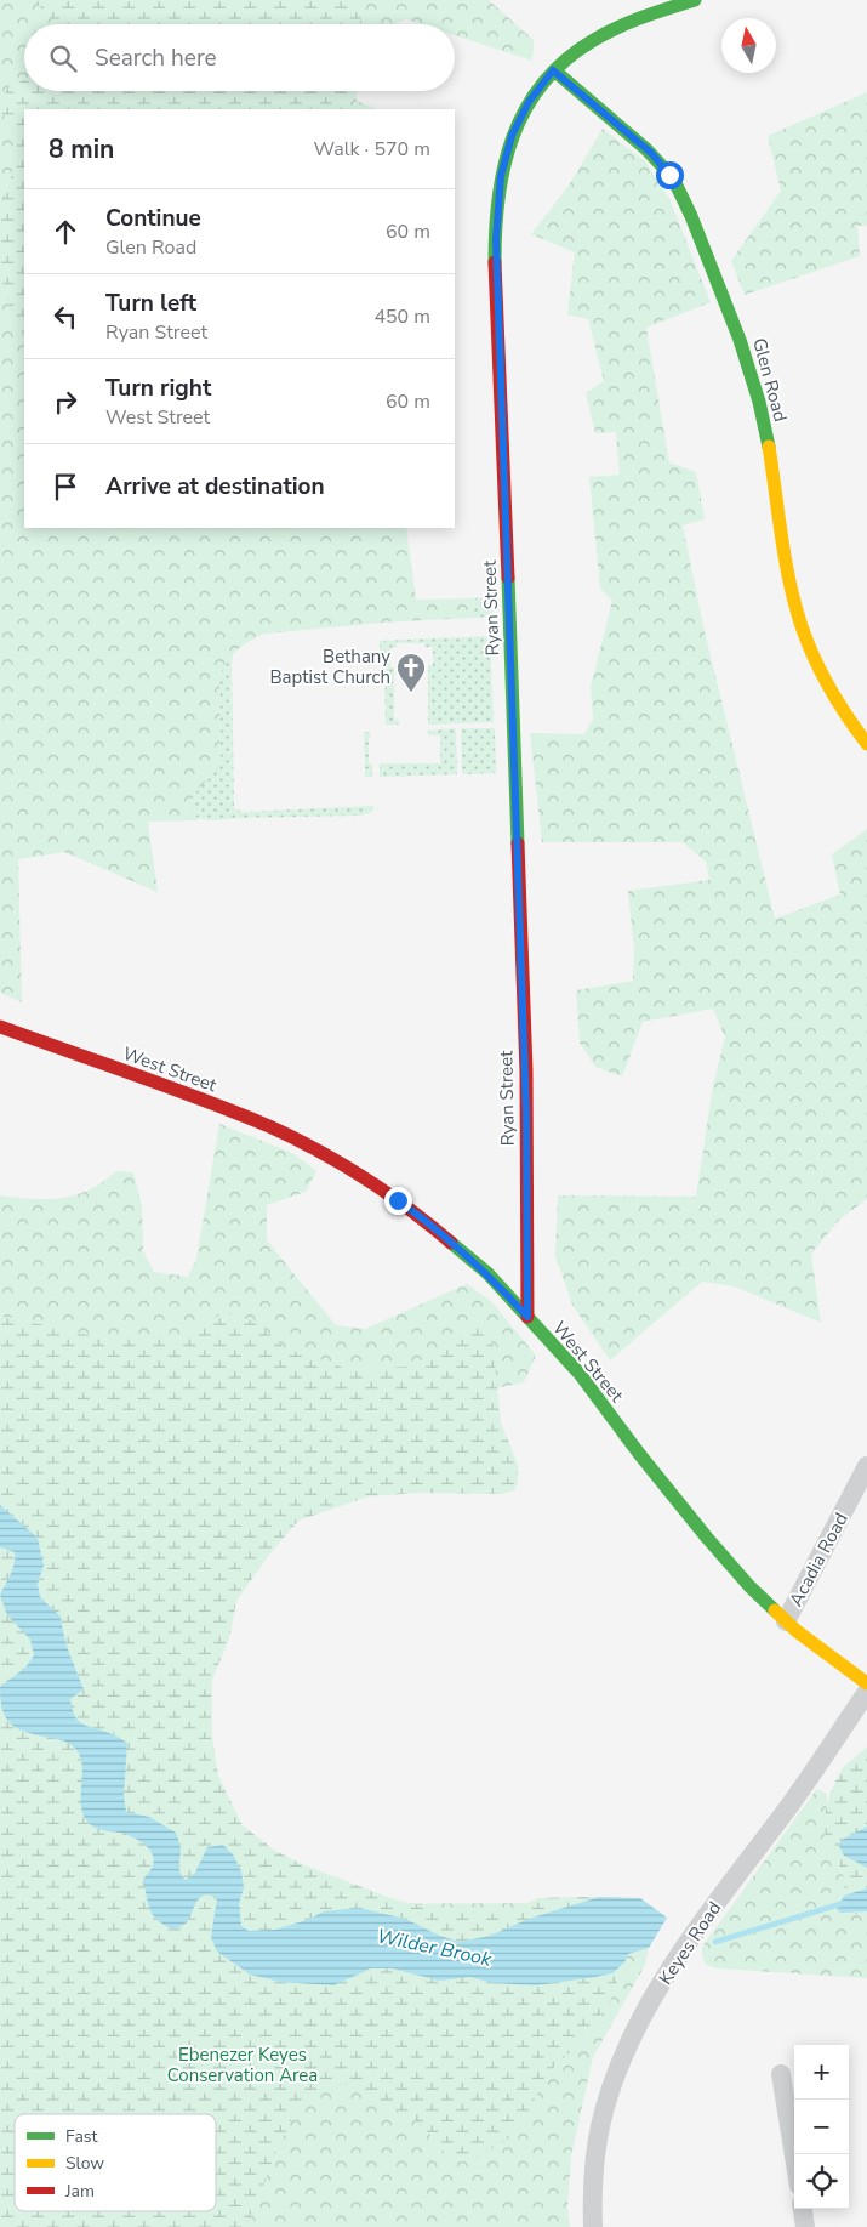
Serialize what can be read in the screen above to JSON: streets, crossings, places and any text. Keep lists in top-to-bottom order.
{
  "streets": {
    "street": [
      "Glen Road",
      "Ryan Street",
      "West Street",
      "Acadia Road",
      "Keyes Road"
    ]
  },
  "crossings": [
    ["Glen Road", "Ryan Street"],
    ["Ryan Street", "West Street"],
    ["West Street", "Acadia Road"]
  ],
  "water": ["Wilder Brook"],
  "parks": ["Ebenezer Keyes Conservation Area"],
  "places": {
    "church": ["Bethany Baptist Church"]
  },
  "legend": ["Fast", "Slow", "Jam"],
  "north": "top",
  "page": {
    "search": "Search here",
    "heading": ["8 min", "Walk · 570 m"],
    "list": [
      ["Continue", "Glen Road", "60 m"],
      ["Turn left", "Ryan Street", "450 m"],
      ["Turn right", "West Street", "60 m"],
      "Arrive at destination"
    ],
    "map_buttons": ["+", "−"]
  }
}
